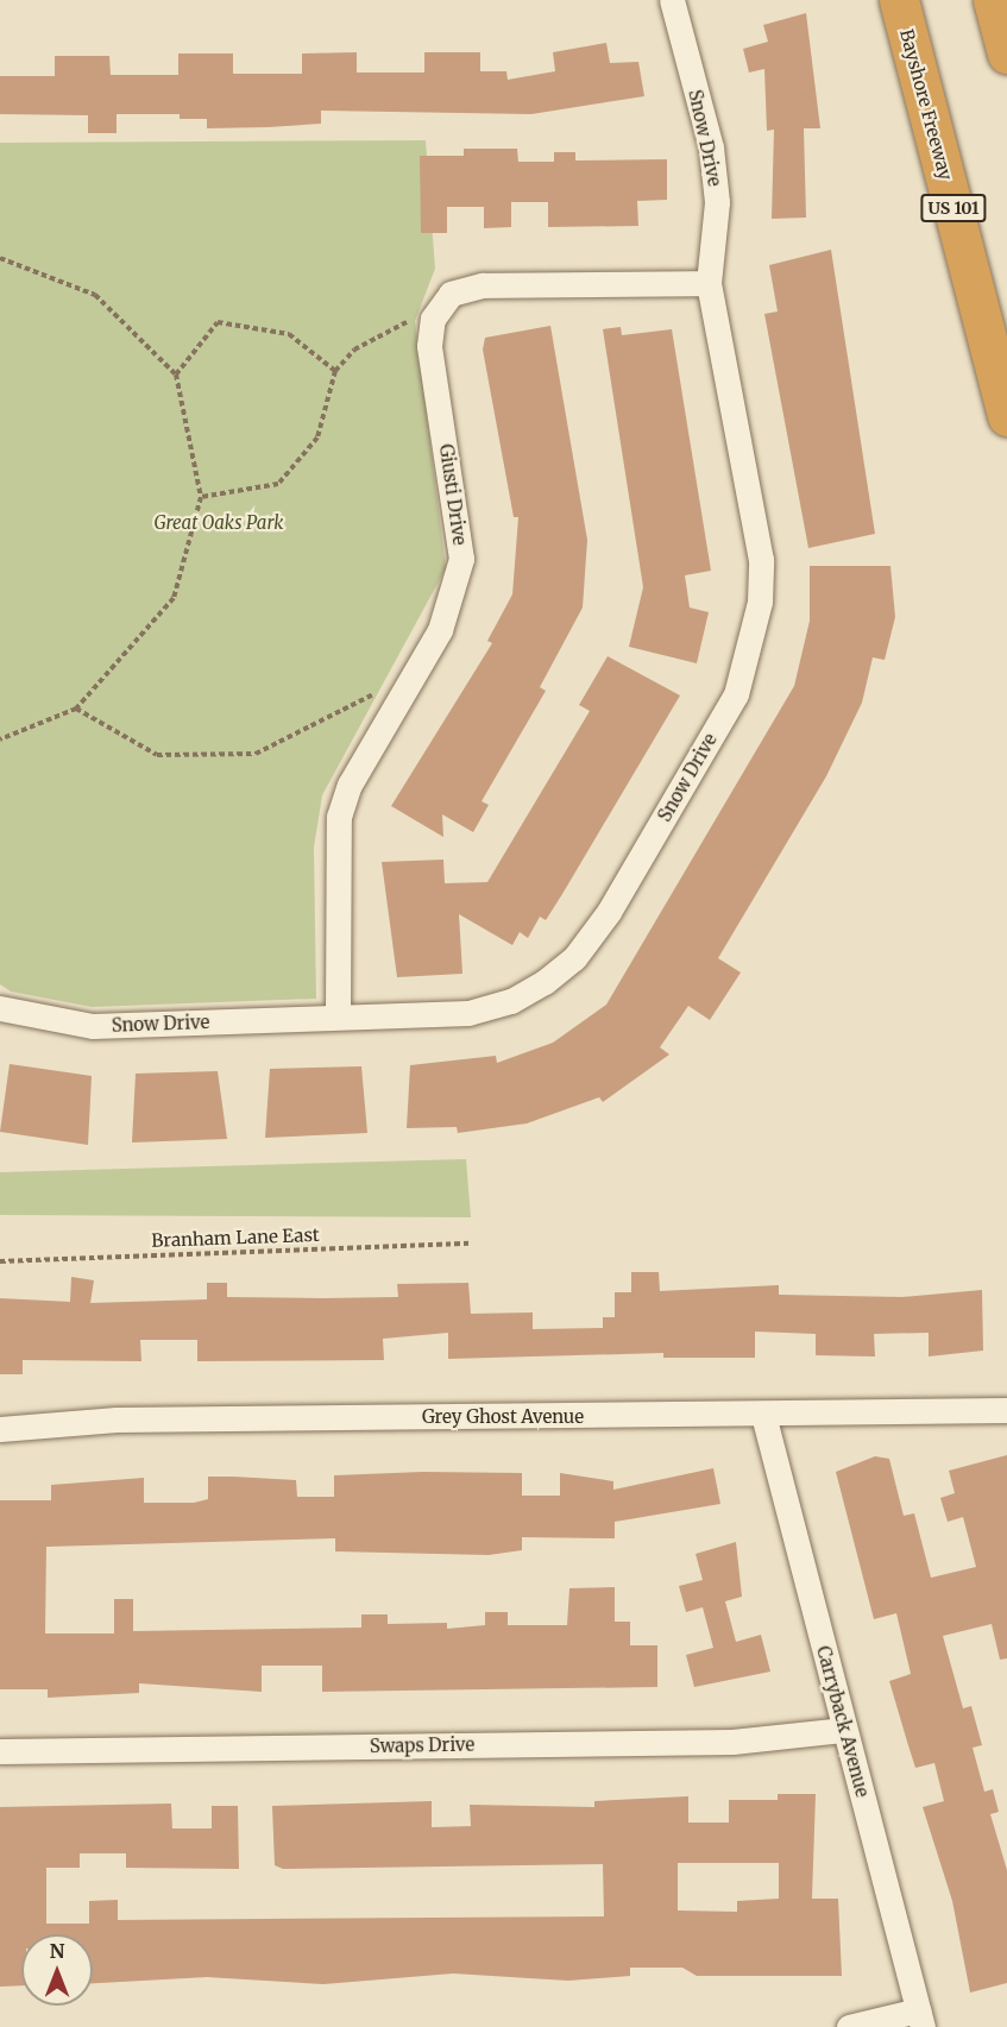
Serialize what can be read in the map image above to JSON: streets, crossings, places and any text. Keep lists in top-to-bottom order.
{
  "streets": {
    "highway": ["Bayshore Freeway", "US 101"],
    "street": [
      "Snow Drive",
      "Giusti Drive",
      "Grey Ghost Avenue",
      "Carryback Avenue",
      "Swaps Drive"
    ],
    "path": ["Branham Lane East"]
  },
  "crossings": [
    ["Snow Drive", "Giusti Drive"],
    ["Grey Ghost Avenue", "Carryback Avenue"],
    ["Carryback Avenue", "Swaps Drive"]
  ],
  "parks": ["Great Oaks Park"],
  "north": "top"
}
